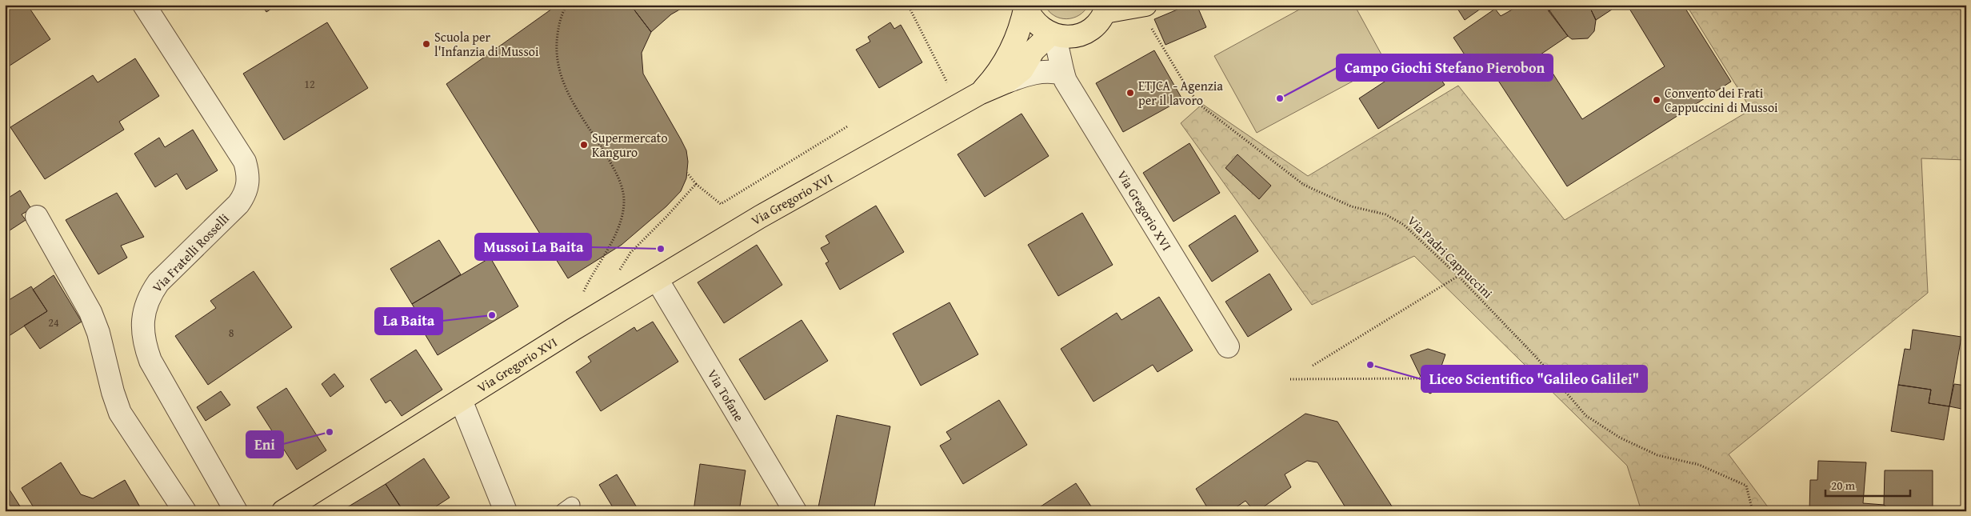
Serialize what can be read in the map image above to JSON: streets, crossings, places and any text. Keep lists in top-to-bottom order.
{
  "streets": {
    "main road": ["Via Gregorio XVI"],
    "street": ["Via Fratelli Rosselli", "Via Tofane"],
    "path": ["Via Padri Cappuccini"]
  },
  "crossings": [
    ["Via Gregorio XVI", "Via Tofane"]
  ],
  "places": [
    "Scuola per l'Infanzia di Mussoi",
    "ETJCA - Agenzia per il lavoro",
    "Campo Giochi Stefano Pierobon",
    "Convento dei Frati Cappuccini di Mussoi",
    "Supermercato Kanguro",
    "Mussoi La Baita",
    "La Baita",
    "Liceo Scientifico \"Galileo Galilei\"",
    "Eni"
  ],
  "house_numbers": ["12", "24", "8"],
  "scale_bar": "20 m"
}
